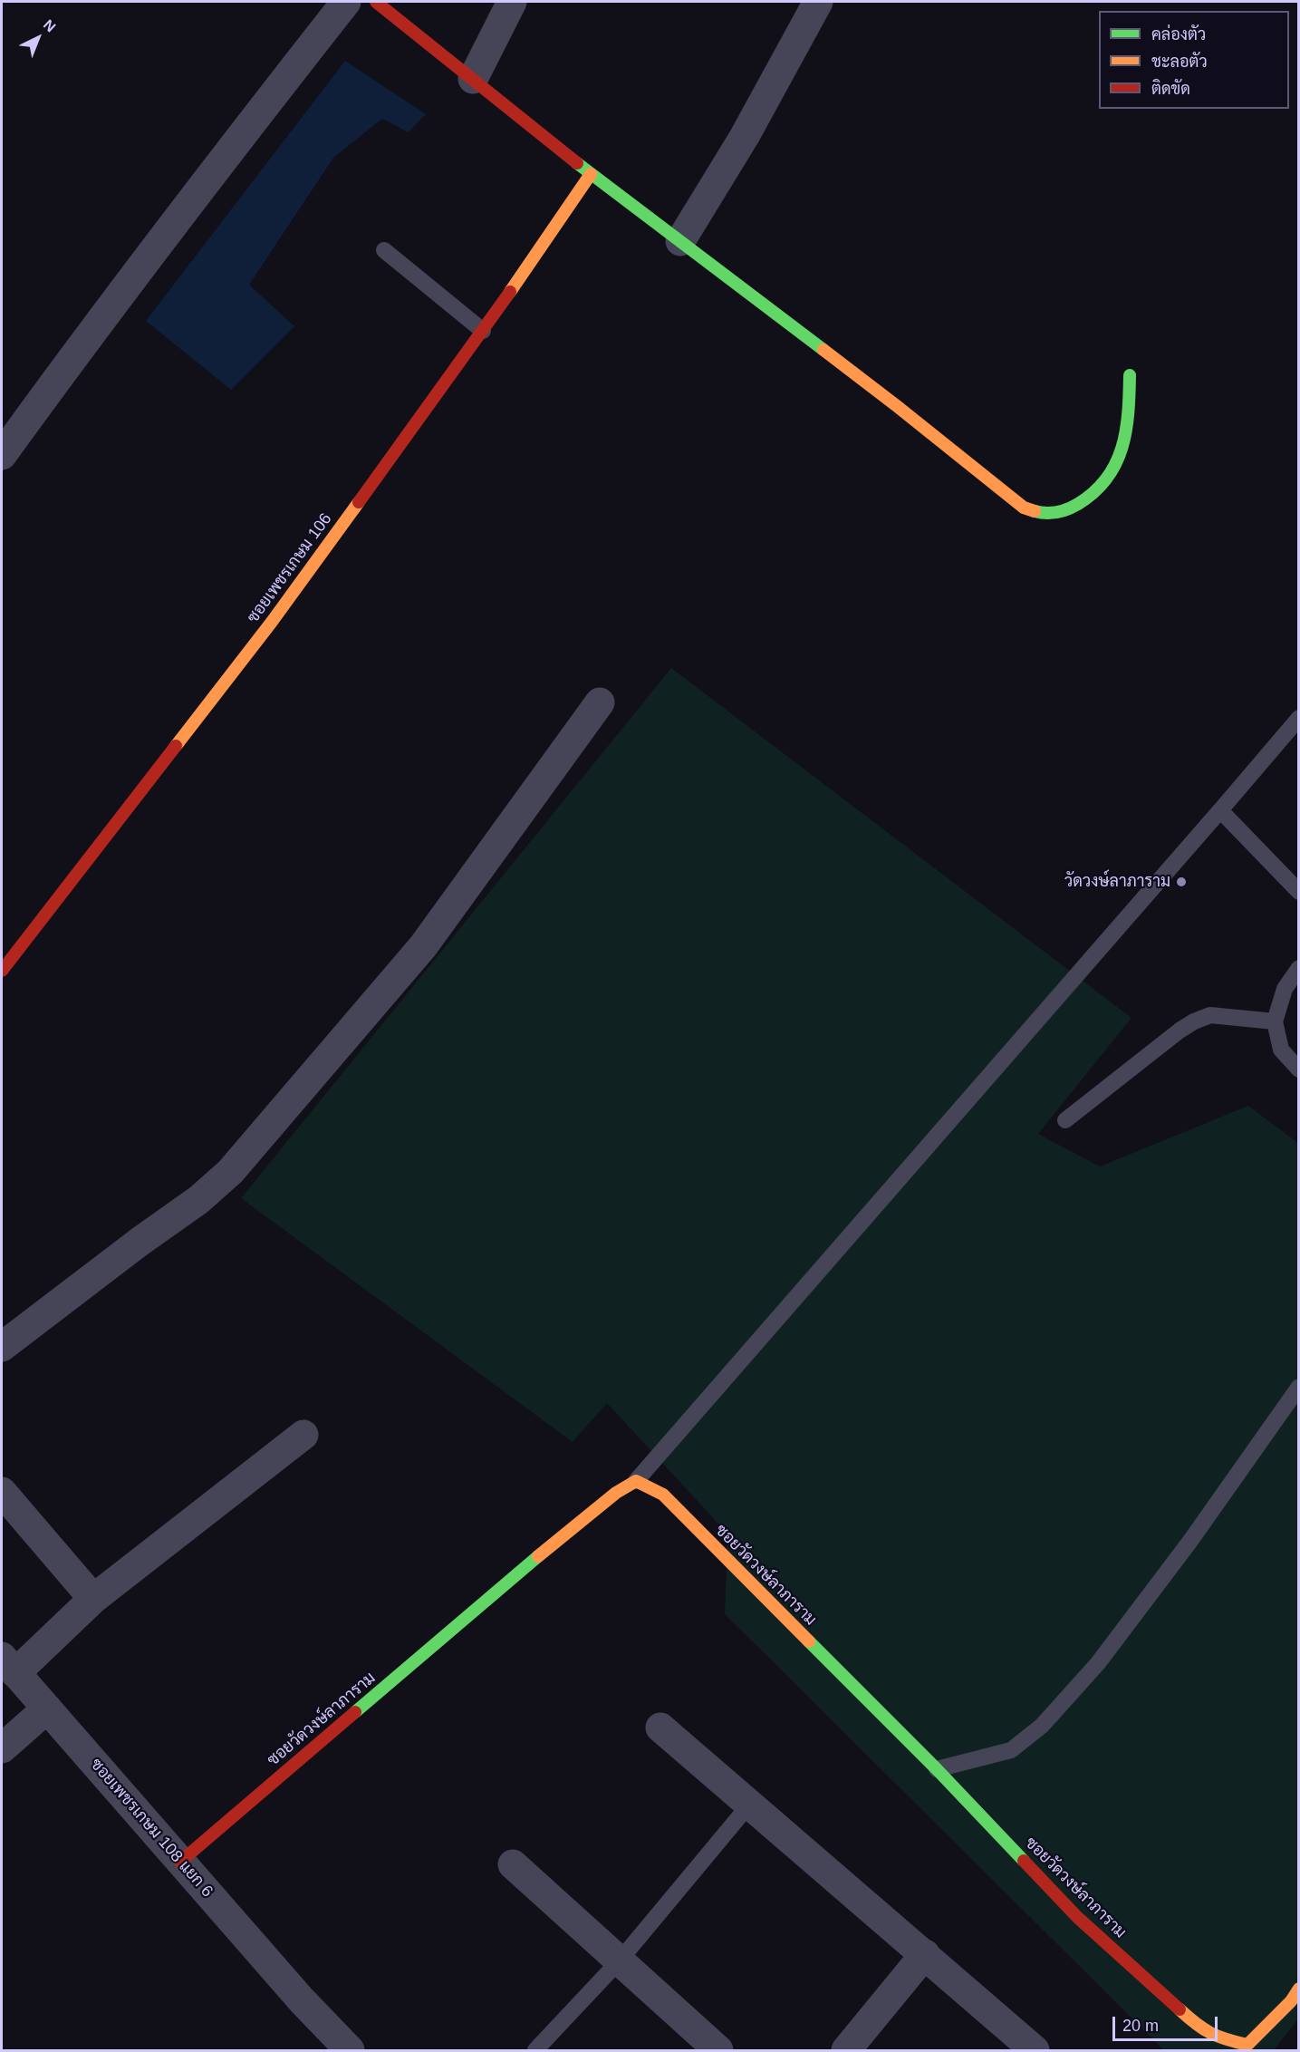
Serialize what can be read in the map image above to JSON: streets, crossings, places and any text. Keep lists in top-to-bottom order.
{
  "streets": {
    "street": ["ซอยเพชรเกษม 106", "ซอยวัดวงษ์ลาภาราม", "ซอยเพชรเกษม 108 แยก 6"]
  },
  "crossings": [
    ["ซอยวัดวงษ์ลาภาราม", "ซอยเพชรเกษม 108 แยก 6"]
  ],
  "places": ["วัดวงษ์ลาภาราม"],
  "legend": ["คล่องตัว", "ชะลอตัว", "ติดขัด"],
  "scale_bar": "20 m",
  "north": "top right"
}
